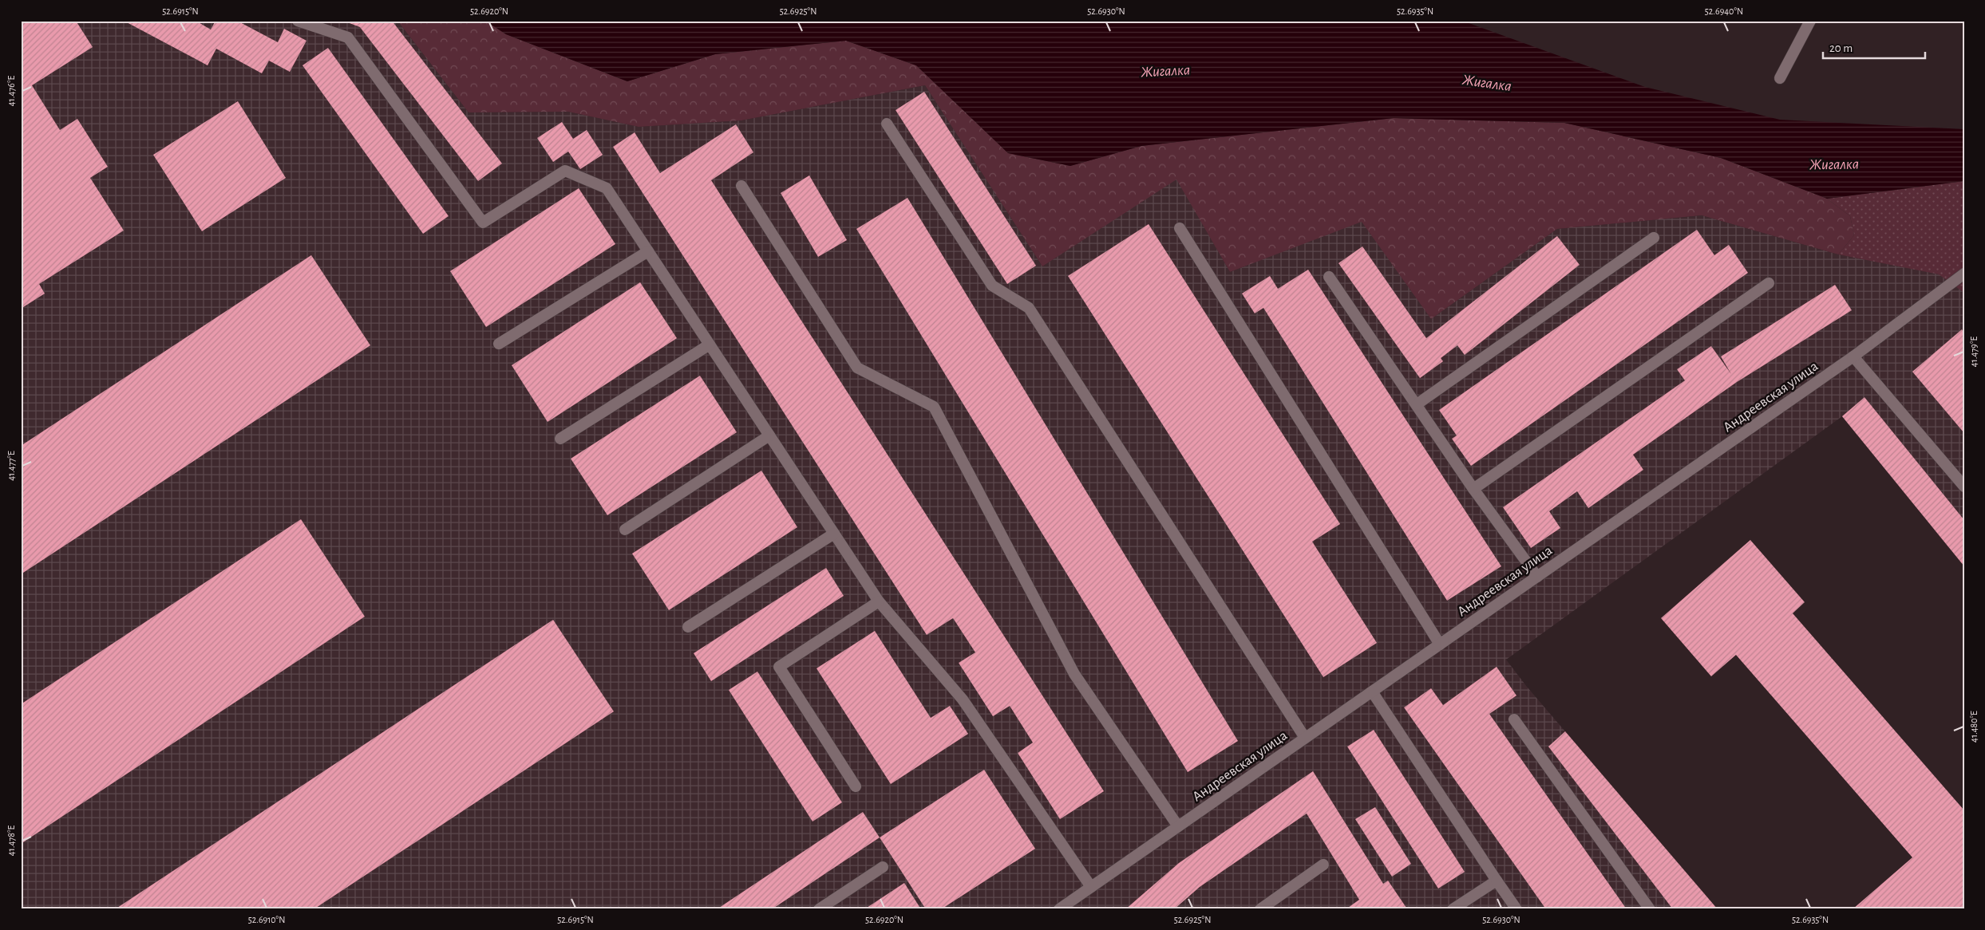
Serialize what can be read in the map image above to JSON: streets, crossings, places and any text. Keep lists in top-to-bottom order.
{
  "streets": {
    "street": ["Андреевская улица"]
  },
  "water": ["Жигалка"],
  "scale_bar": "20 m",
  "coordinates": [
    "52.6915°N",
    "52.6920°N",
    "52.6925°N",
    "52.6930°N",
    "52.6935°N",
    "52.6940°N",
    "41.476°E",
    "41.479°E",
    "41.477°E",
    "41.480°E",
    "41.478°E",
    "52.6910°N"
  ]
}
